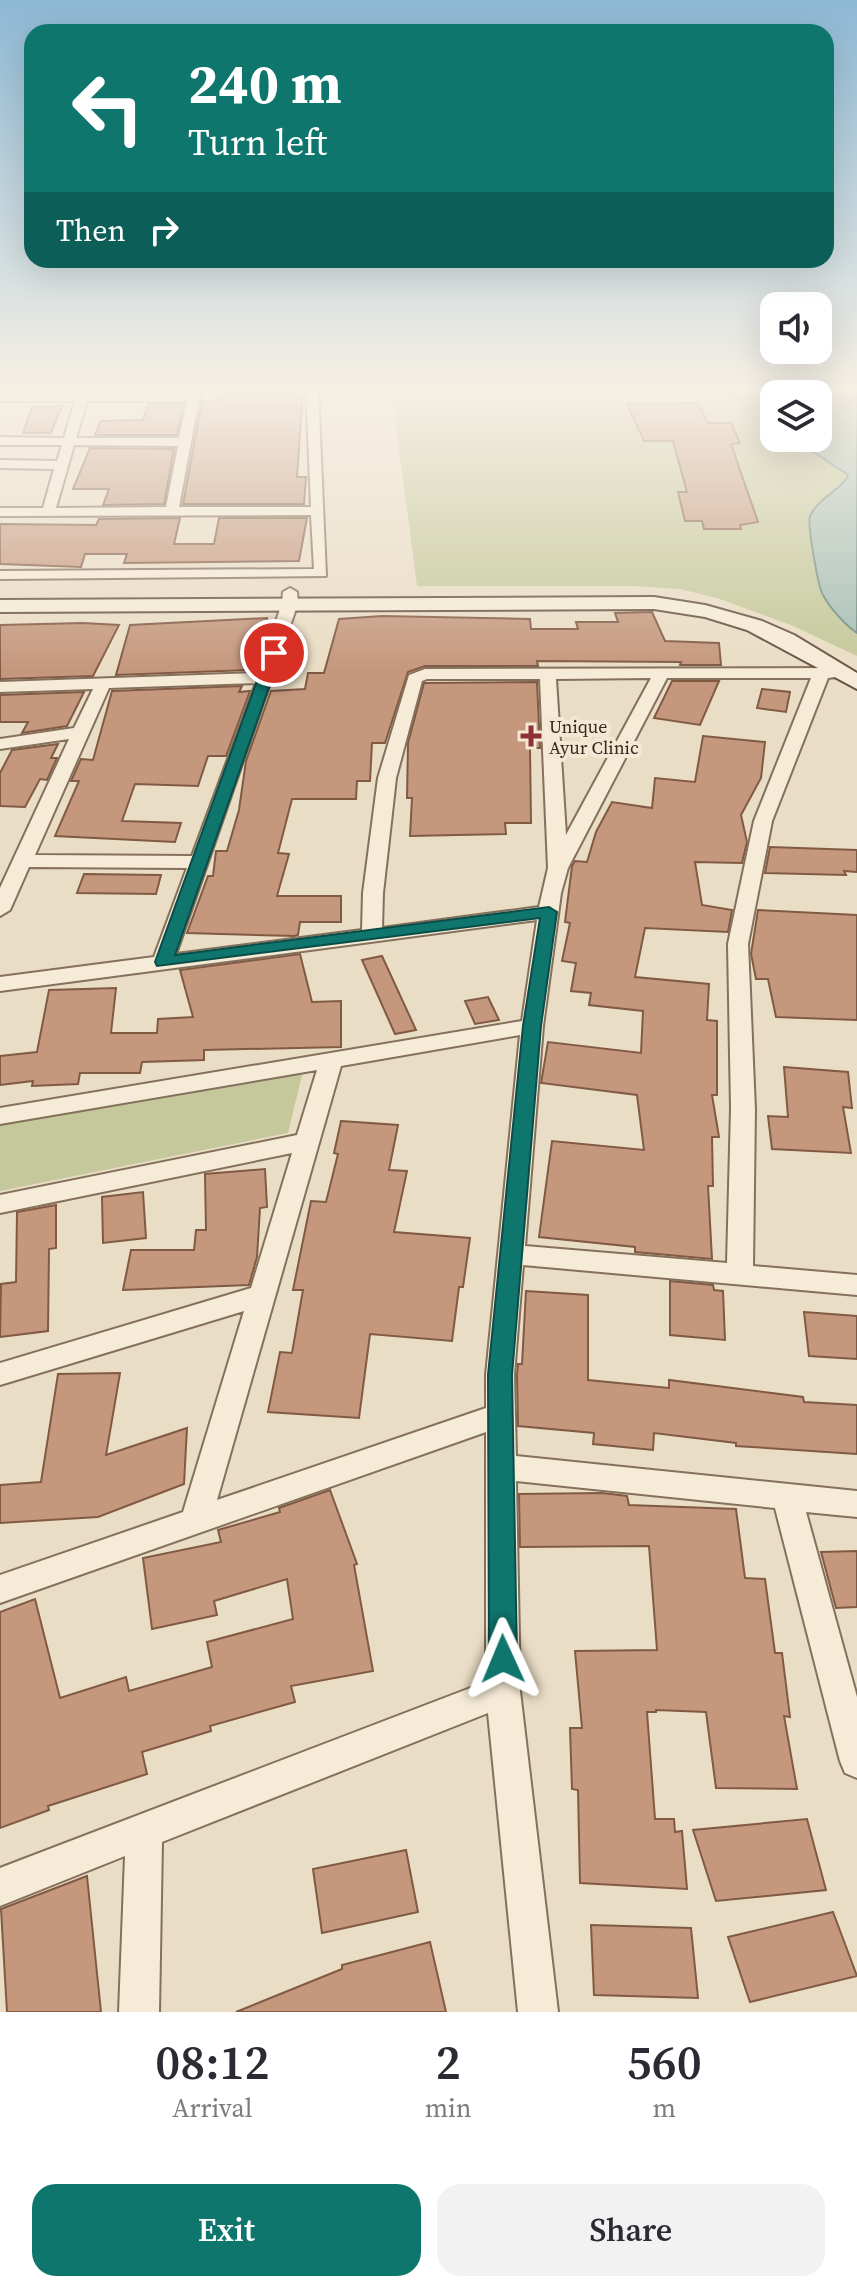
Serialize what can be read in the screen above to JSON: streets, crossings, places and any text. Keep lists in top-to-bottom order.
{
  "places": {
    "health": ["Unique Ayur Clinic"]
  },
  "page": {
    "turn": ["240 m", "Turn left"],
    "then": "Then",
    "eta": [
      "08:12",
      "Arrival",
      "2",
      "min",
      "560",
      "m"
    ],
    "buttons": ["Exit", "Share"]
  }
}
